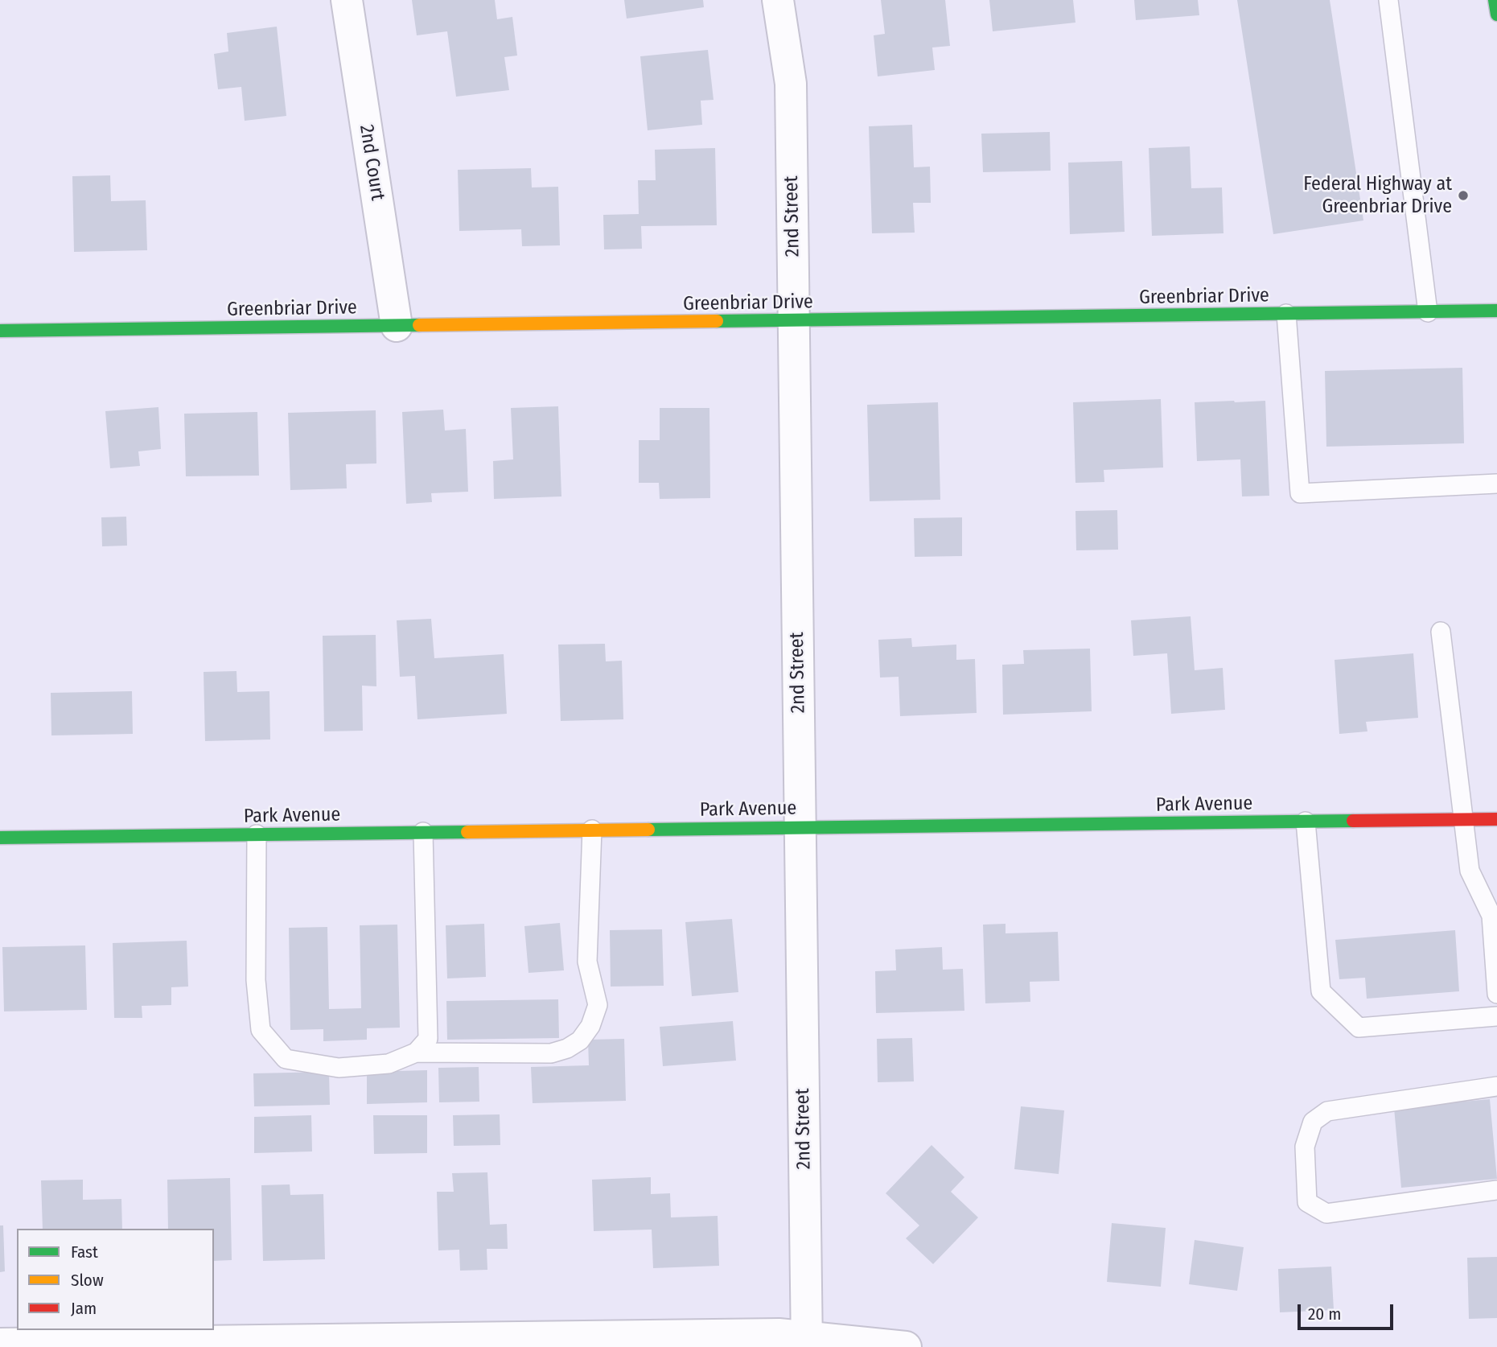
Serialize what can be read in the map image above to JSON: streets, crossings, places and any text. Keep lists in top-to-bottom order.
{
  "streets": {
    "street": [
      "2nd Court",
      "2nd Street",
      "Greenbriar Drive",
      "Park Avenue"
    ]
  },
  "crossings": [
    ["2nd Court", "Greenbriar Drive"],
    ["2nd Street", "Greenbriar Drive"],
    ["2nd Street", "Park Avenue"]
  ],
  "places": ["Federal Highway at Greenbriar Drive"],
  "legend": ["Fast", "Slow", "Jam"],
  "scale_bar": "20 m"
}
